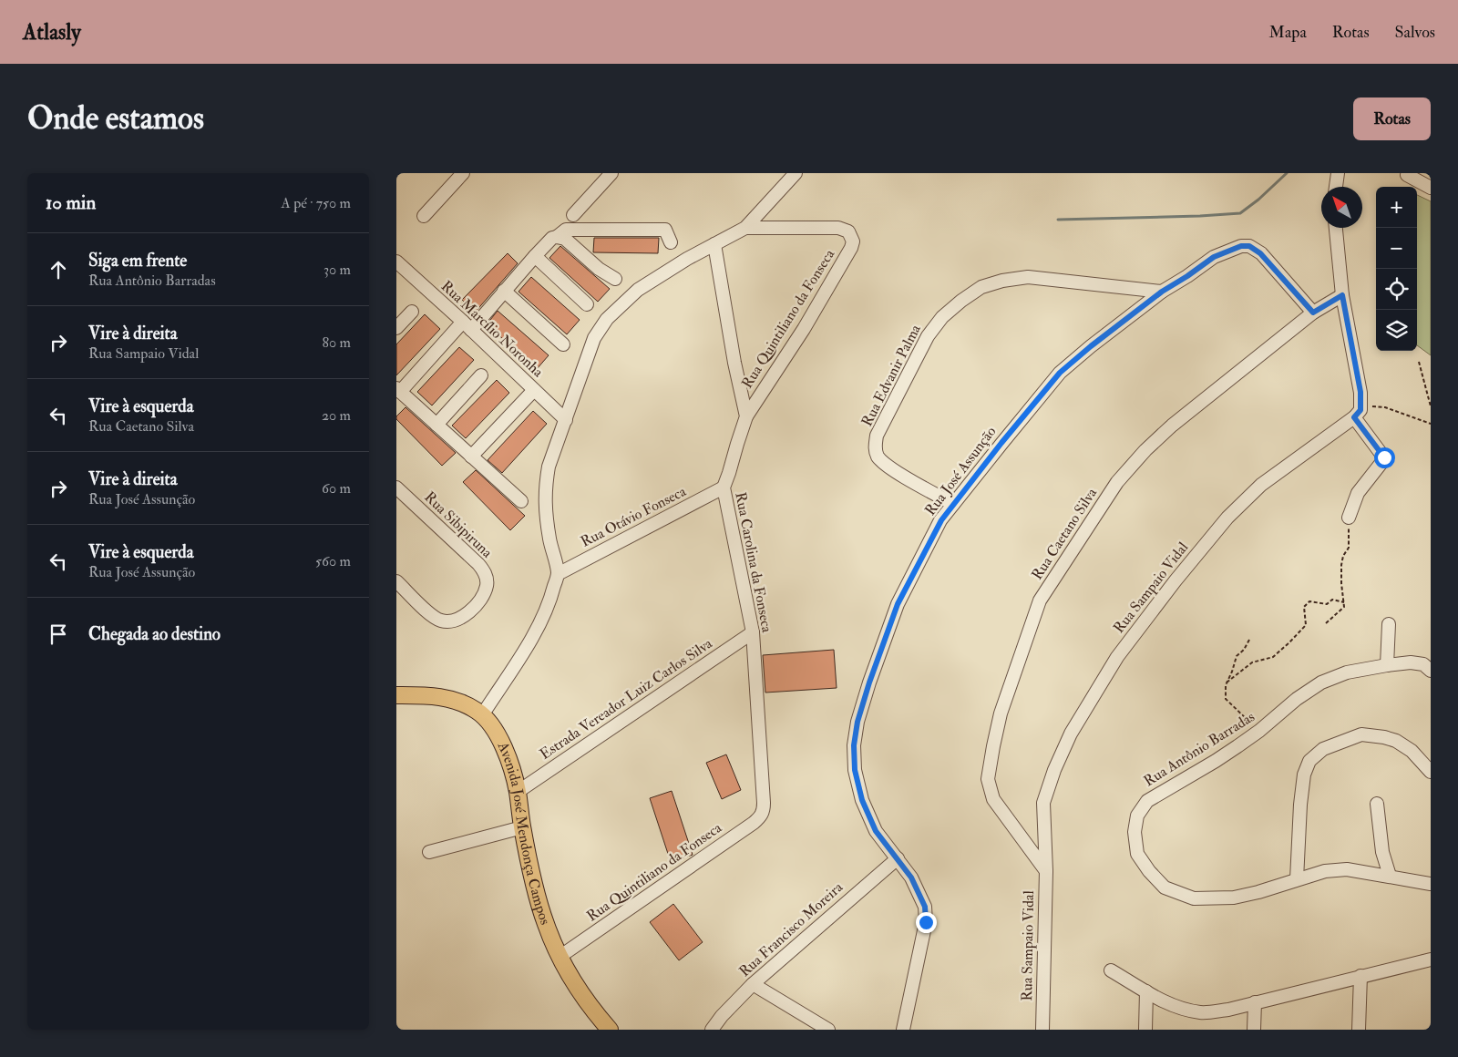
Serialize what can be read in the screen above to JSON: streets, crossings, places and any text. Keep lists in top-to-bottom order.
{
  "streets": {
    "main road": ["Avenida José Mendonça Campos"],
    "street": [
      "Rua Quintiliano da Fonseca",
      "Rua Marcílio Noronha",
      "Rua Edvanir Palma",
      "Rua José Assunção",
      "Rua Otávio Fonseca",
      "Rua Sibipiruna",
      "Rua Caetano Silva",
      "Rua Carolina da Fonseca",
      "Rua Sampaio Vidal",
      "Estrada Vereador Luiz Carlos Silva",
      "Rua Antônio Barradas",
      "Rua Francisco Moreira"
    ]
  },
  "crossings": [
    ["Rua Quintiliano da Fonseca", "Rua Carolina da Fonseca"],
    ["Rua Quintiliano da Fonseca", "Avenida José Mendonça Campos"],
    ["Rua Edvanir Palma", "Rua José Assunção"],
    ["Rua José Assunção", "Rua Caetano Silva"],
    ["Rua José Assunção", "Rua Francisco Moreira"],
    ["Rua Otávio Fonseca", "Rua Carolina da Fonseca"],
    ["Rua Caetano Silva", "Rua Sampaio Vidal"],
    ["Rua Carolina da Fonseca", "Estrada Vereador Luiz Carlos Silva"],
    ["Estrada Vereador Luiz Carlos Silva", "Avenida José Mendonça Campos"]
  ],
  "north": "top left",
  "page": {
    "header": "Atlasly",
    "nav": ["Mapa", "Rotas", "Salvos"],
    "buttons": "Rotas",
    "title": "Onde estamos",
    "heading": ["10 min", "A pé · 750 m"],
    "map_buttons": ["+", "−"],
    "list": [
      ["Siga em frente", "Rua Antônio Barradas", "30 m"],
      ["Vire à direita", "Rua Sampaio Vidal", "80 m"],
      ["Vire à esquerda", "Rua Caetano Silva", "20 m"],
      ["Vire à direita", "Rua José Assunção", "60 m"],
      ["Vire à esquerda", "Rua José Assunção", "560 m"],
      "Chegada ao destino"
    ]
  }
}
